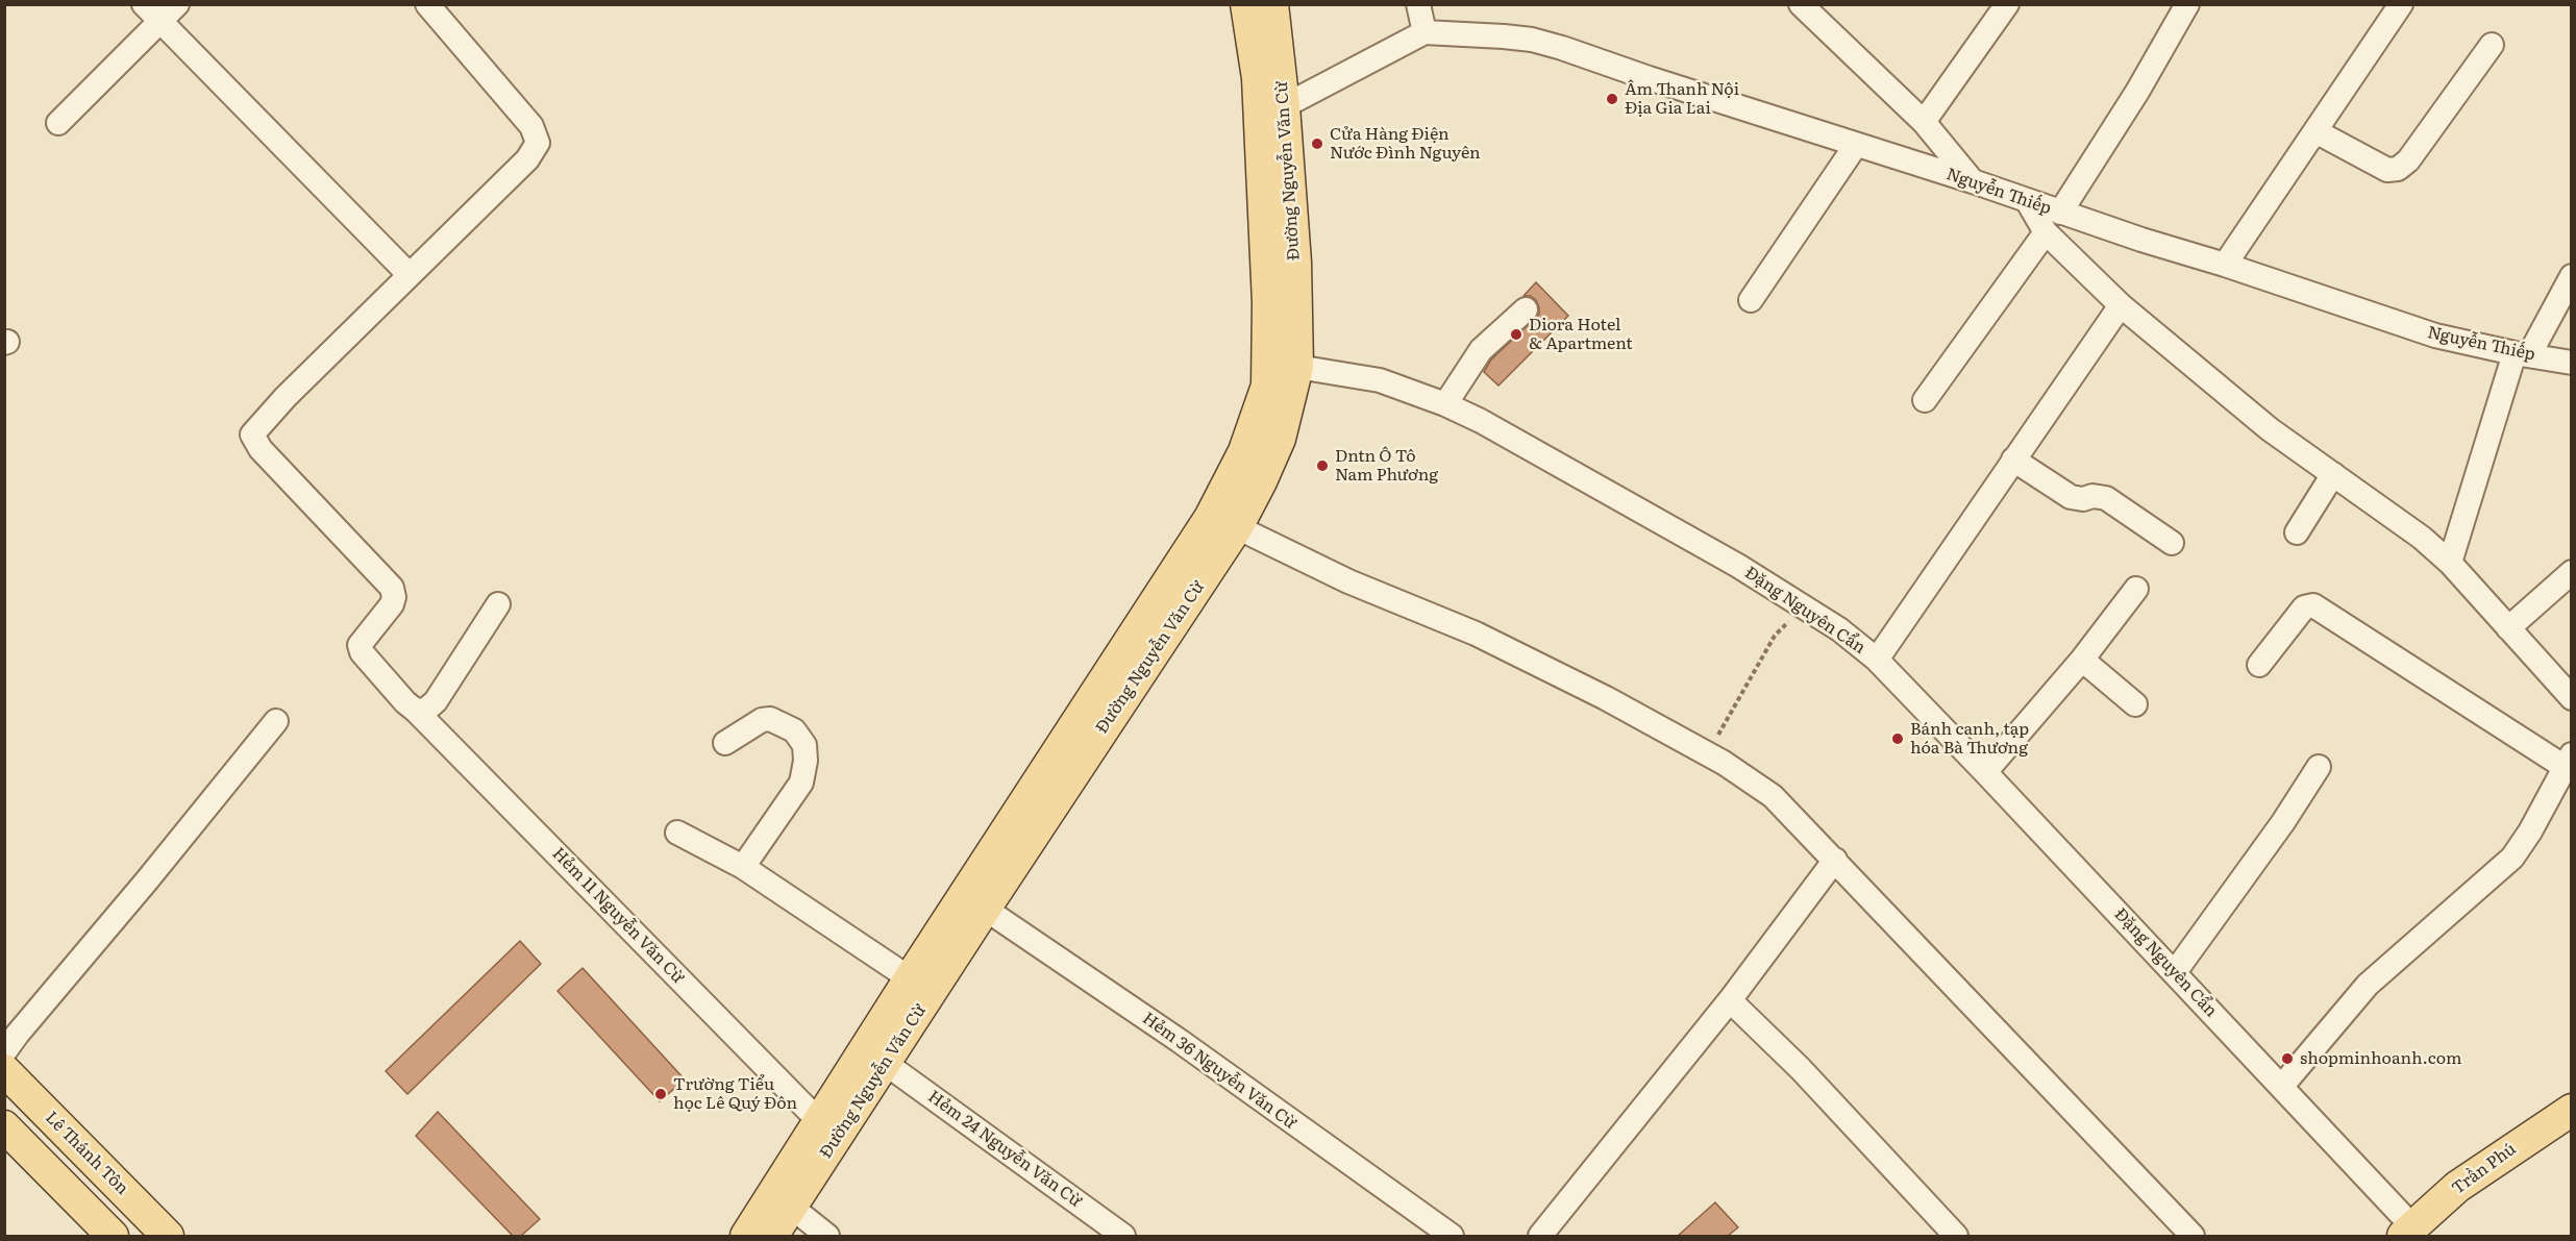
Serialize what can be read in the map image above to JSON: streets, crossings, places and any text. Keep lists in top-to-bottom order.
{
  "streets": {
    "main road": ["Đường Nguyễn Văn Cừ", "Lê Thánh Tôn", "Trần Phú"],
    "street": [
      "Nguyễn Thiếp",
      "Đặng Nguyên Cẩn",
      "Hẻm 11 Nguyễn Văn Cừ",
      "Hẻm 36 Nguyễn Văn Cừ",
      "Hẻm 24 Nguyễn Văn Cừ"
    ]
  },
  "crossings": [
    ["Đường Nguyễn Văn Cừ", "Đặng Nguyên Cẩn"],
    ["Đường Nguyễn Văn Cừ", "Hẻm 11 Nguyễn Văn Cừ"],
    ["Đường Nguyễn Văn Cừ", "Hẻm 36 Nguyễn Văn Cừ"],
    ["Đường Nguyễn Văn Cừ", "Hẻm 24 Nguyễn Văn Cừ"],
    ["Đặng Nguyên Cẩn", "Trần Phú"]
  ],
  "places": [
    "Âm Thanh Nội Địa Gia Lai",
    "Cửa Hàng Điện Nước Đình Nguyên",
    "Diora Hotel & Apartment",
    "Dntn Ô Tô Nam Phương",
    "Bánh canh, tạp hóa Bà Thương",
    "shopminhoanh.com",
    "Trường Tiểu học Lê Quý Đôn"
  ]
}
